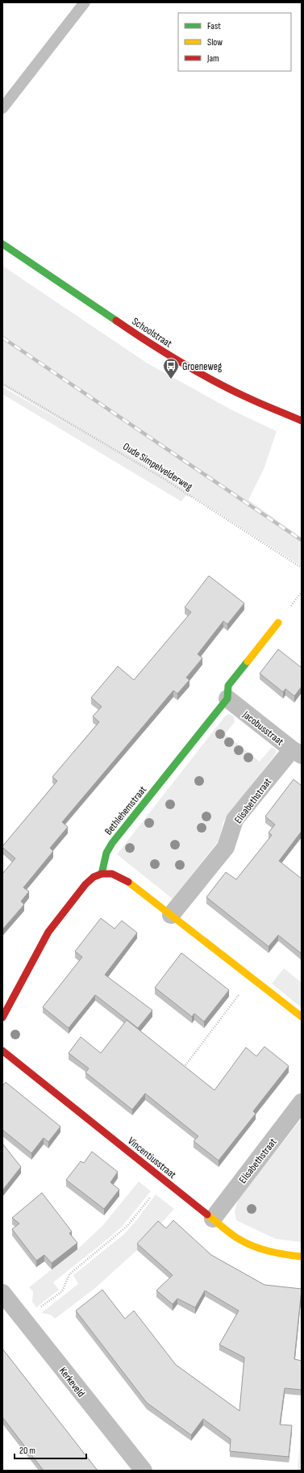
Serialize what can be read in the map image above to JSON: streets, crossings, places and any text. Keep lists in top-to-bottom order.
{
  "streets": {
    "street": [
      "Schoolstraat",
      "Jacobusstraat",
      "Elisabethstraat",
      "Bethlehemstraat",
      "Vincentiusstraat",
      "Kerkeveld"
    ],
    "path": ["Oude Simpelvelderweg"]
  },
  "crossings": [
    ["Jacobusstraat", "Elisabethstraat"],
    ["Jacobusstraat", "Bethlehemstraat"],
    ["Elisabethstraat", "Vincentiusstraat"]
  ],
  "places": {
    "bus stop": ["Groeneweg"]
  },
  "legend": ["Fast", "Slow", "Jam"],
  "scale_bar": "20 m"
}
